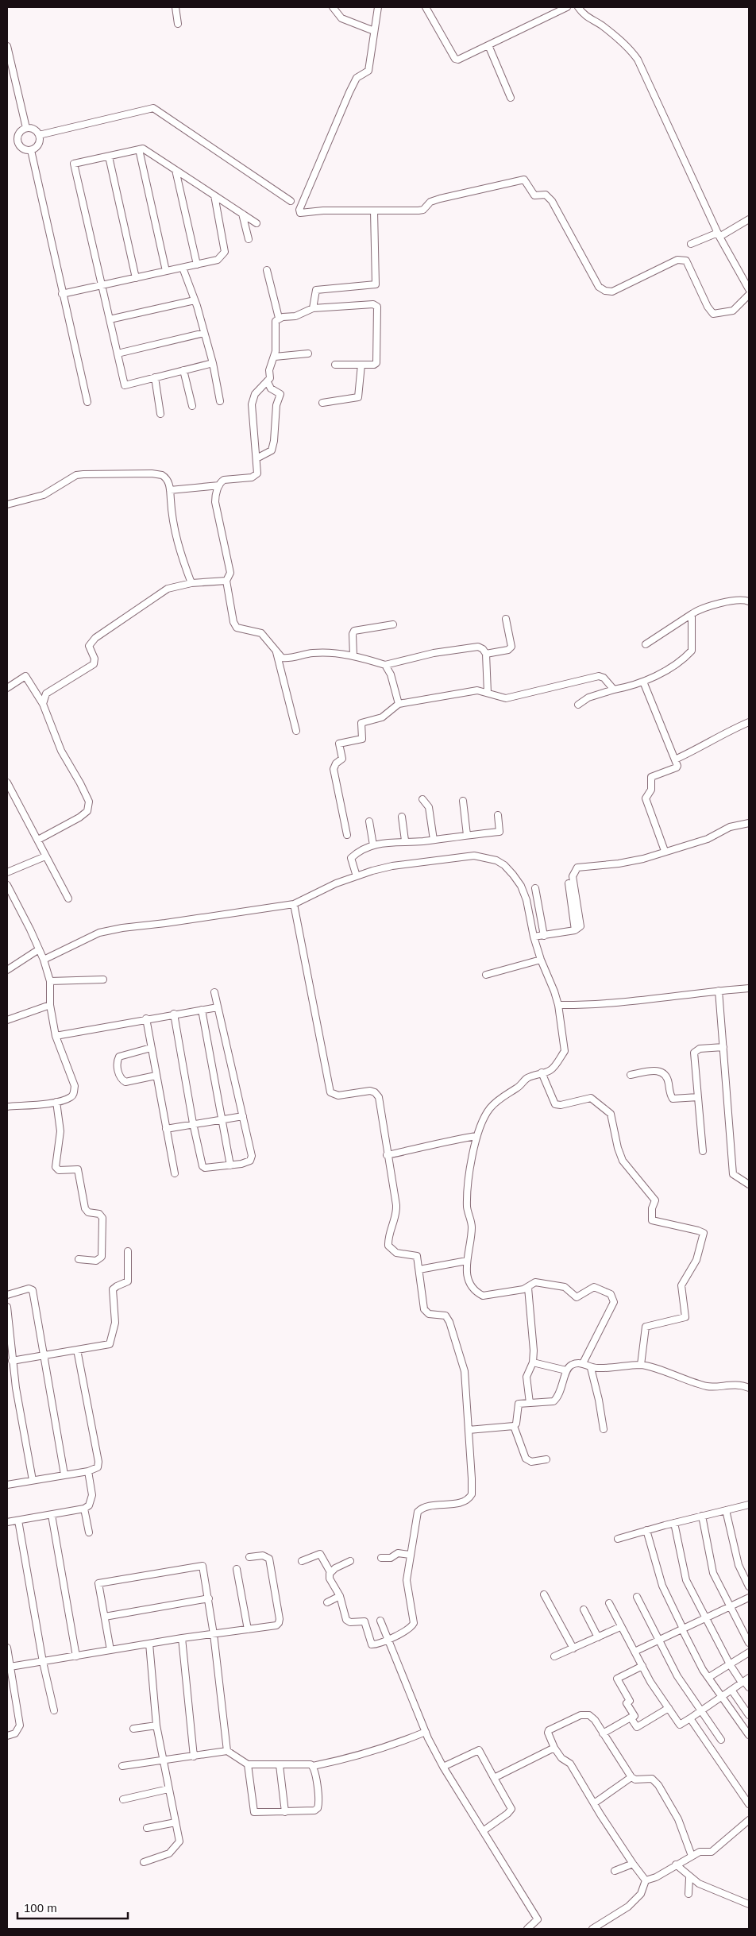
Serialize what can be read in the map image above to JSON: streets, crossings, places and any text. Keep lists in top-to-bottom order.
{
  "scale_bar": "100 m"
}
